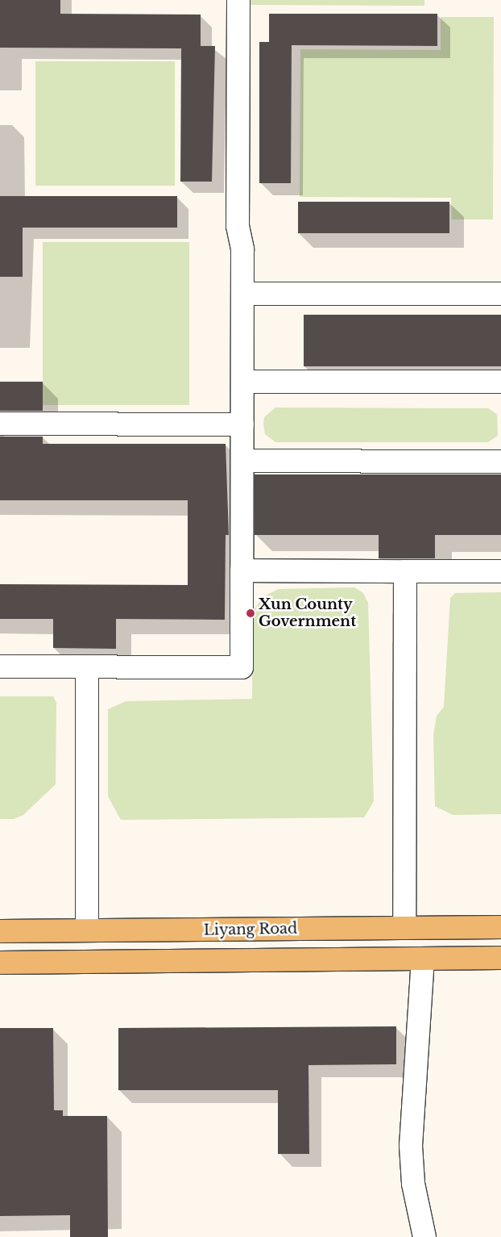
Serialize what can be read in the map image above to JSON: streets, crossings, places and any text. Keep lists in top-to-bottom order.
{
  "streets": {
    "main road": ["Liyang Road"]
  },
  "places": ["Xun County Government"]
}
